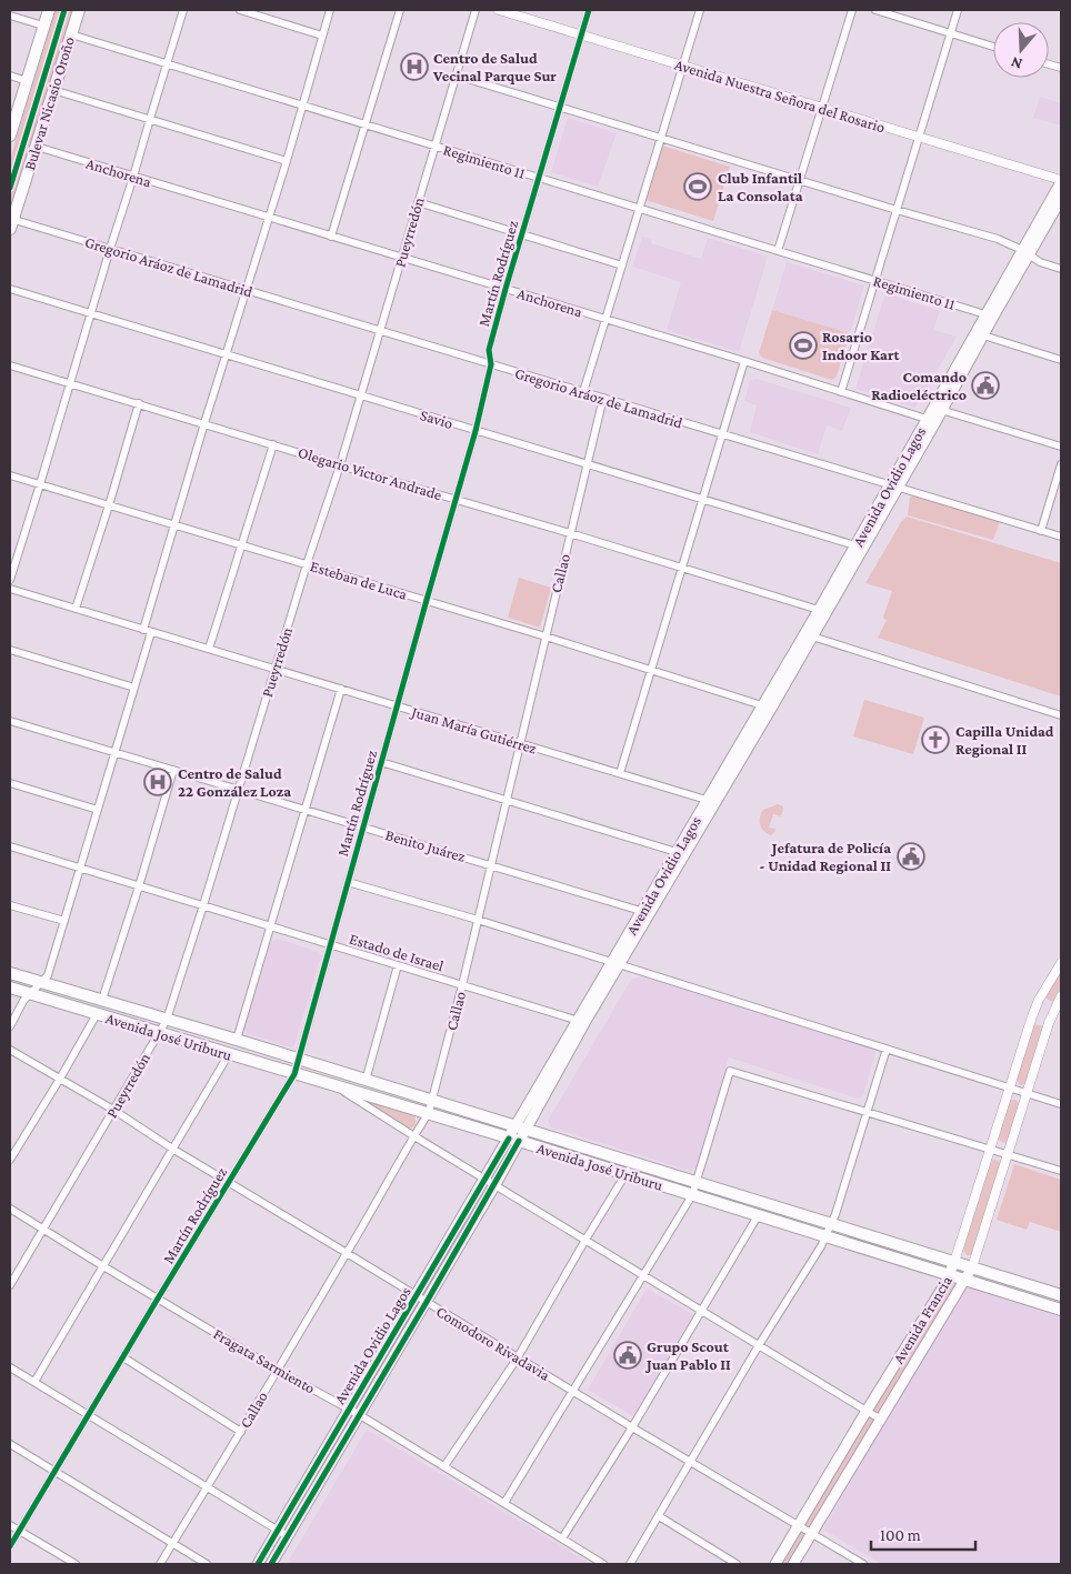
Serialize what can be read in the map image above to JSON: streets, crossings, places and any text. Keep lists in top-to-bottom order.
{
  "streets": {
    "main road": [
      "Bulevar Nicasio Oroño",
      "Avenida Ovidio Lagos",
      "Avenida José Uriburu",
      "Avenida Francia"
    ],
    "street": [
      "Avenida Nuestra Señora del Rosario",
      "Regimiento 11",
      "Anchorena",
      "Pueyrredón",
      "Gregorio Aráoz de Lamadrid",
      "Martín Rodríguez",
      "Savio",
      "Olegario Victor Andrade",
      "Callao",
      "Esteban de Luca",
      "Juan María Gutiérrez",
      "Benito Juárez",
      "Estado de Israel",
      "Comodoro Rivadavia",
      "Fragata Sarmiento"
    ]
  },
  "crossings": [
    ["Avenida Nuestra Señora del Rosario", "Martín Rodríguez"],
    ["Avenida Nuestra Señora del Rosario", "Avenida Ovidio Lagos"],
    ["Bulevar Nicasio Oroño", "Regimiento 11"],
    ["Bulevar Nicasio Oroño", "Anchorena"],
    ["Bulevar Nicasio Oroño", "Gregorio Aráoz de Lamadrid"],
    ["Regimiento 11", "Pueyrredón"],
    ["Regimiento 11", "Martín Rodríguez"],
    ["Regimiento 11", "Avenida Ovidio Lagos"],
    ["Anchorena", "Pueyrredón"],
    ["Anchorena", "Martín Rodríguez"],
    ["Anchorena", "Avenida Ovidio Lagos"],
    ["Pueyrredón", "Gregorio Aráoz de Lamadrid"],
    ["Pueyrredón", "Savio"],
    ["Pueyrredón", "Olegario Victor Andrade"],
    ["Pueyrredón", "Esteban de Luca"],
    ["Pueyrredón", "Juan María Gutiérrez"],
    ["Pueyrredón", "Benito Juárez"],
    ["Pueyrredón", "Estado de Israel"],
    ["Pueyrredón", "Avenida José Uriburu"],
    ["Pueyrredón", "Comodoro Rivadavia"],
    ["Pueyrredón", "Fragata Sarmiento"],
    ["Gregorio Aráoz de Lamadrid", "Martín Rodríguez"],
    ["Gregorio Aráoz de Lamadrid", "Avenida Ovidio Lagos"],
    ["Gregorio Aráoz de Lamadrid", "Callao"],
    ["Martín Rodríguez", "Savio"],
    ["Martín Rodríguez", "Olegario Victor Andrade"],
    ["Martín Rodríguez", "Esteban de Luca"],
    ["Martín Rodríguez", "Juan María Gutiérrez"],
    ["Martín Rodríguez", "Benito Juárez"],
    ["Martín Rodríguez", "Estado de Israel"],
    ["Martín Rodríguez", "Avenida José Uriburu"],
    ["Martín Rodríguez", "Comodoro Rivadavia"],
    ["Martín Rodríguez", "Fragata Sarmiento"],
    ["Savio", "Avenida Ovidio Lagos"],
    ["Savio", "Callao"],
    ["Olegario Victor Andrade", "Avenida Ovidio Lagos"],
    ["Olegario Victor Andrade", "Callao"],
    ["Avenida Ovidio Lagos", "Esteban de Luca"],
    ["Avenida Ovidio Lagos", "Juan María Gutiérrez"],
    ["Avenida Ovidio Lagos", "Benito Juárez"],
    ["Avenida Ovidio Lagos", "Estado de Israel"],
    ["Avenida Ovidio Lagos", "Avenida José Uriburu"],
    ["Avenida Ovidio Lagos", "Comodoro Rivadavia"],
    ["Avenida Ovidio Lagos", "Fragata Sarmiento"],
    ["Callao", "Esteban de Luca"],
    ["Callao", "Juan María Gutiérrez"],
    ["Callao", "Benito Juárez"],
    ["Callao", "Estado de Israel"],
    ["Callao", "Avenida José Uriburu"],
    ["Callao", "Comodoro Rivadavia"],
    ["Callao", "Fragata Sarmiento"],
    ["Avenida José Uriburu", "Avenida Francia"],
    ["Avenida Francia", "Comodoro Rivadavia"]
  ],
  "places": {
    "hospital": ["Centro de Salud Vecinal Parque Sur", "Centro de Salud 22 González Loza"],
    "sports": ["Club Infantil La Consolata", "Rosario Indoor Kart"],
    "public building": ["Comando Radioeléctrico", "Jefatura de Policía - Unidad Regional II", "Grupo Scout Juan Pablo II"],
    "church": ["Capilla Unidad Regional II"]
  },
  "scale_bar": "100 m",
  "north": "bottom"
}
